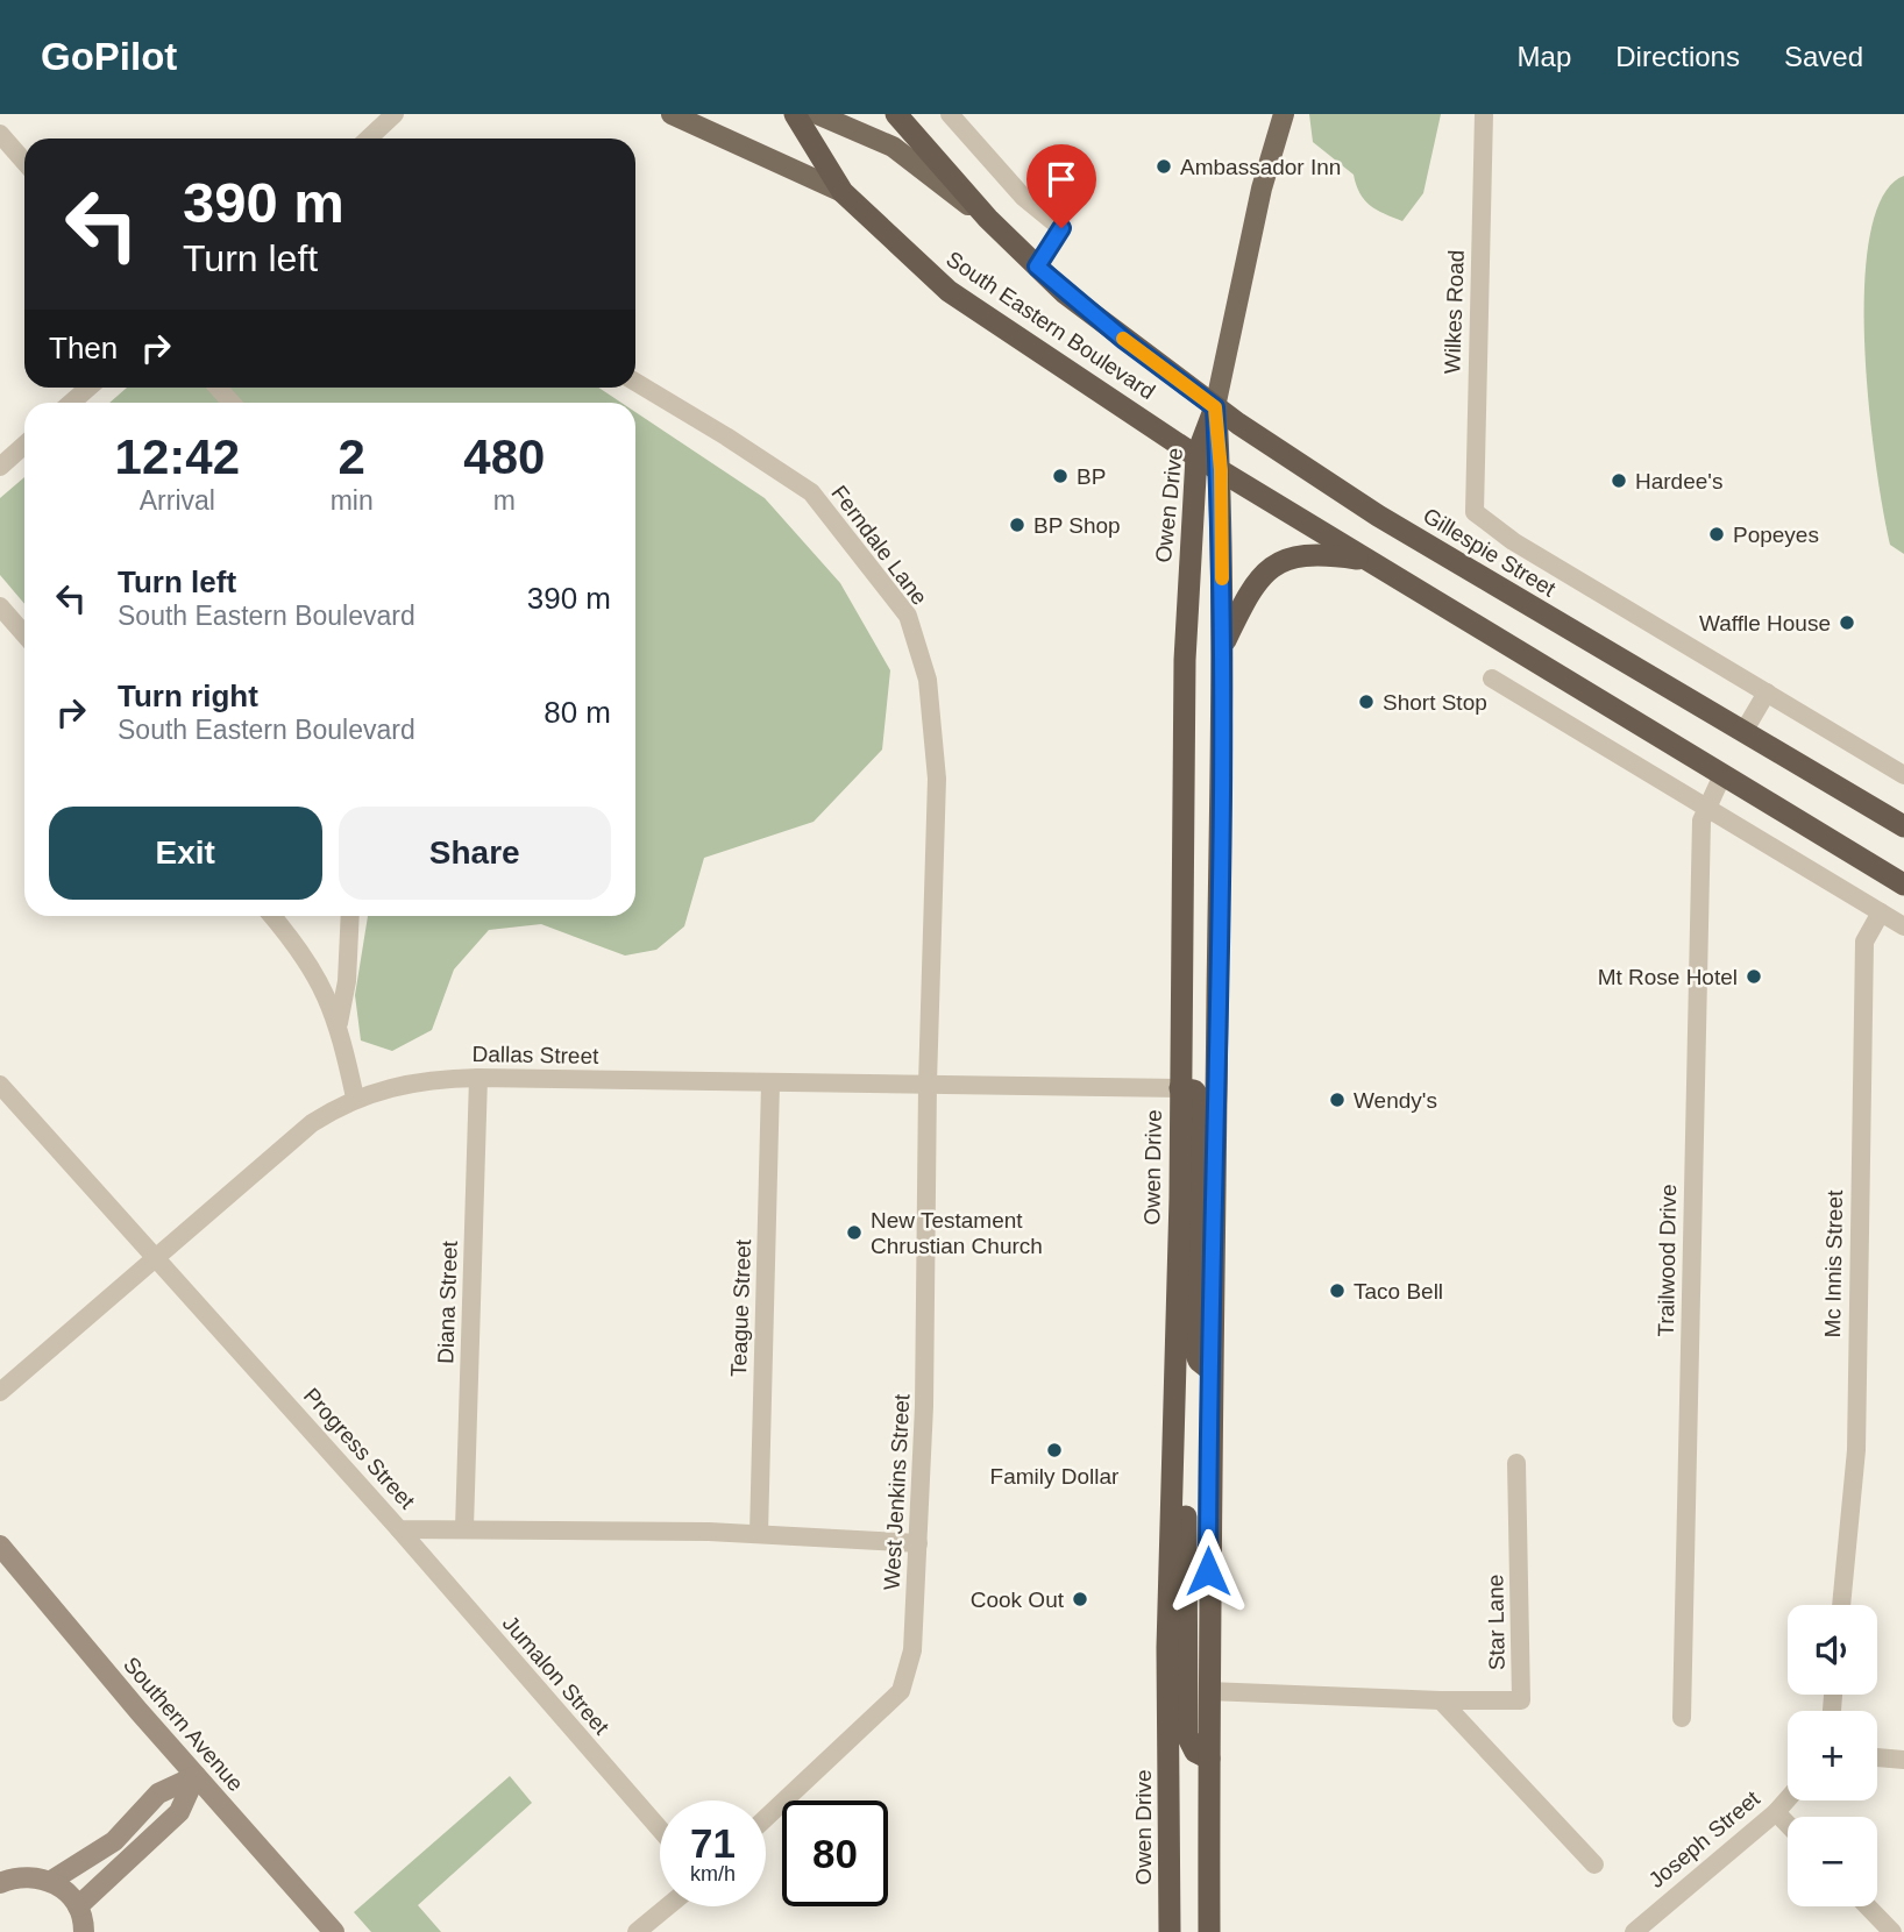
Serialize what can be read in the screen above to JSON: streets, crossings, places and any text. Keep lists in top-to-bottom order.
{
  "streets": {
    "highway": ["South Eastern Boulevard", "Owen Drive", "Gillespie Street"],
    "main road": ["Southern Avenue"],
    "street": [
      "Wilkes Road",
      "Ferndale Lane",
      "Dallas Street",
      "Trailwood Drive",
      "Mc Innis Street",
      "Diana Street",
      "Teague Street",
      "Progress Street",
      "West Jenkins Street",
      "Star Lane",
      "Jumalon Street",
      "Joseph Street"
    ]
  },
  "crossings": [
    ["Wilkes Road", "Gillespie Street"],
    ["South Eastern Boulevard", "Owen Drive"],
    ["South Eastern Boulevard", "Gillespie Street"],
    ["Owen Drive", "Gillespie Street"],
    ["Owen Drive", "Dallas Street"],
    ["Owen Drive", "Star Lane"],
    ["Ferndale Lane", "Dallas Street"],
    ["Ferndale Lane", "West Jenkins Street"],
    ["Dallas Street", "Diana Street"],
    ["Dallas Street", "Teague Street"],
    ["Dallas Street", "Progress Street"],
    ["Dallas Street", "West Jenkins Street"],
    ["Diana Street", "Progress Street"],
    ["Teague Street", "Progress Street"],
    ["Progress Street", "West Jenkins Street"],
    ["Progress Street", "Jumalon Street"]
  ],
  "places": [
    "Ambassador Inn",
    "BP",
    "Hardee's",
    "BP Shop",
    "Popeyes",
    "Waffle House",
    "Short Stop",
    "Mt Rose Hotel",
    "Wendy's",
    "New Testament Chrustian Church",
    "Taco Bell",
    "Family Dollar",
    "Cook Out"
  ],
  "page": {
    "header": "GoPilot",
    "nav": ["Map", "Directions", "Saved"],
    "turn": ["390 m", "Turn left"],
    "then": "Then",
    "eta": [
      "12:42",
      "Arrival",
      "2",
      "min",
      "480",
      "m"
    ],
    "list": [
      {
        "name": "Turn left",
        "note": "South Eastern Boulevard",
        "value": "390 m"
      },
      {
        "name": "Turn right",
        "note": "South Eastern Boulevard",
        "value": "80 m"
      }
    ],
    "buttons": ["Exit", "Share"],
    "map_buttons": ["+", "−"],
    "speed": "71 km/h",
    "limit": "80"
  }
}
